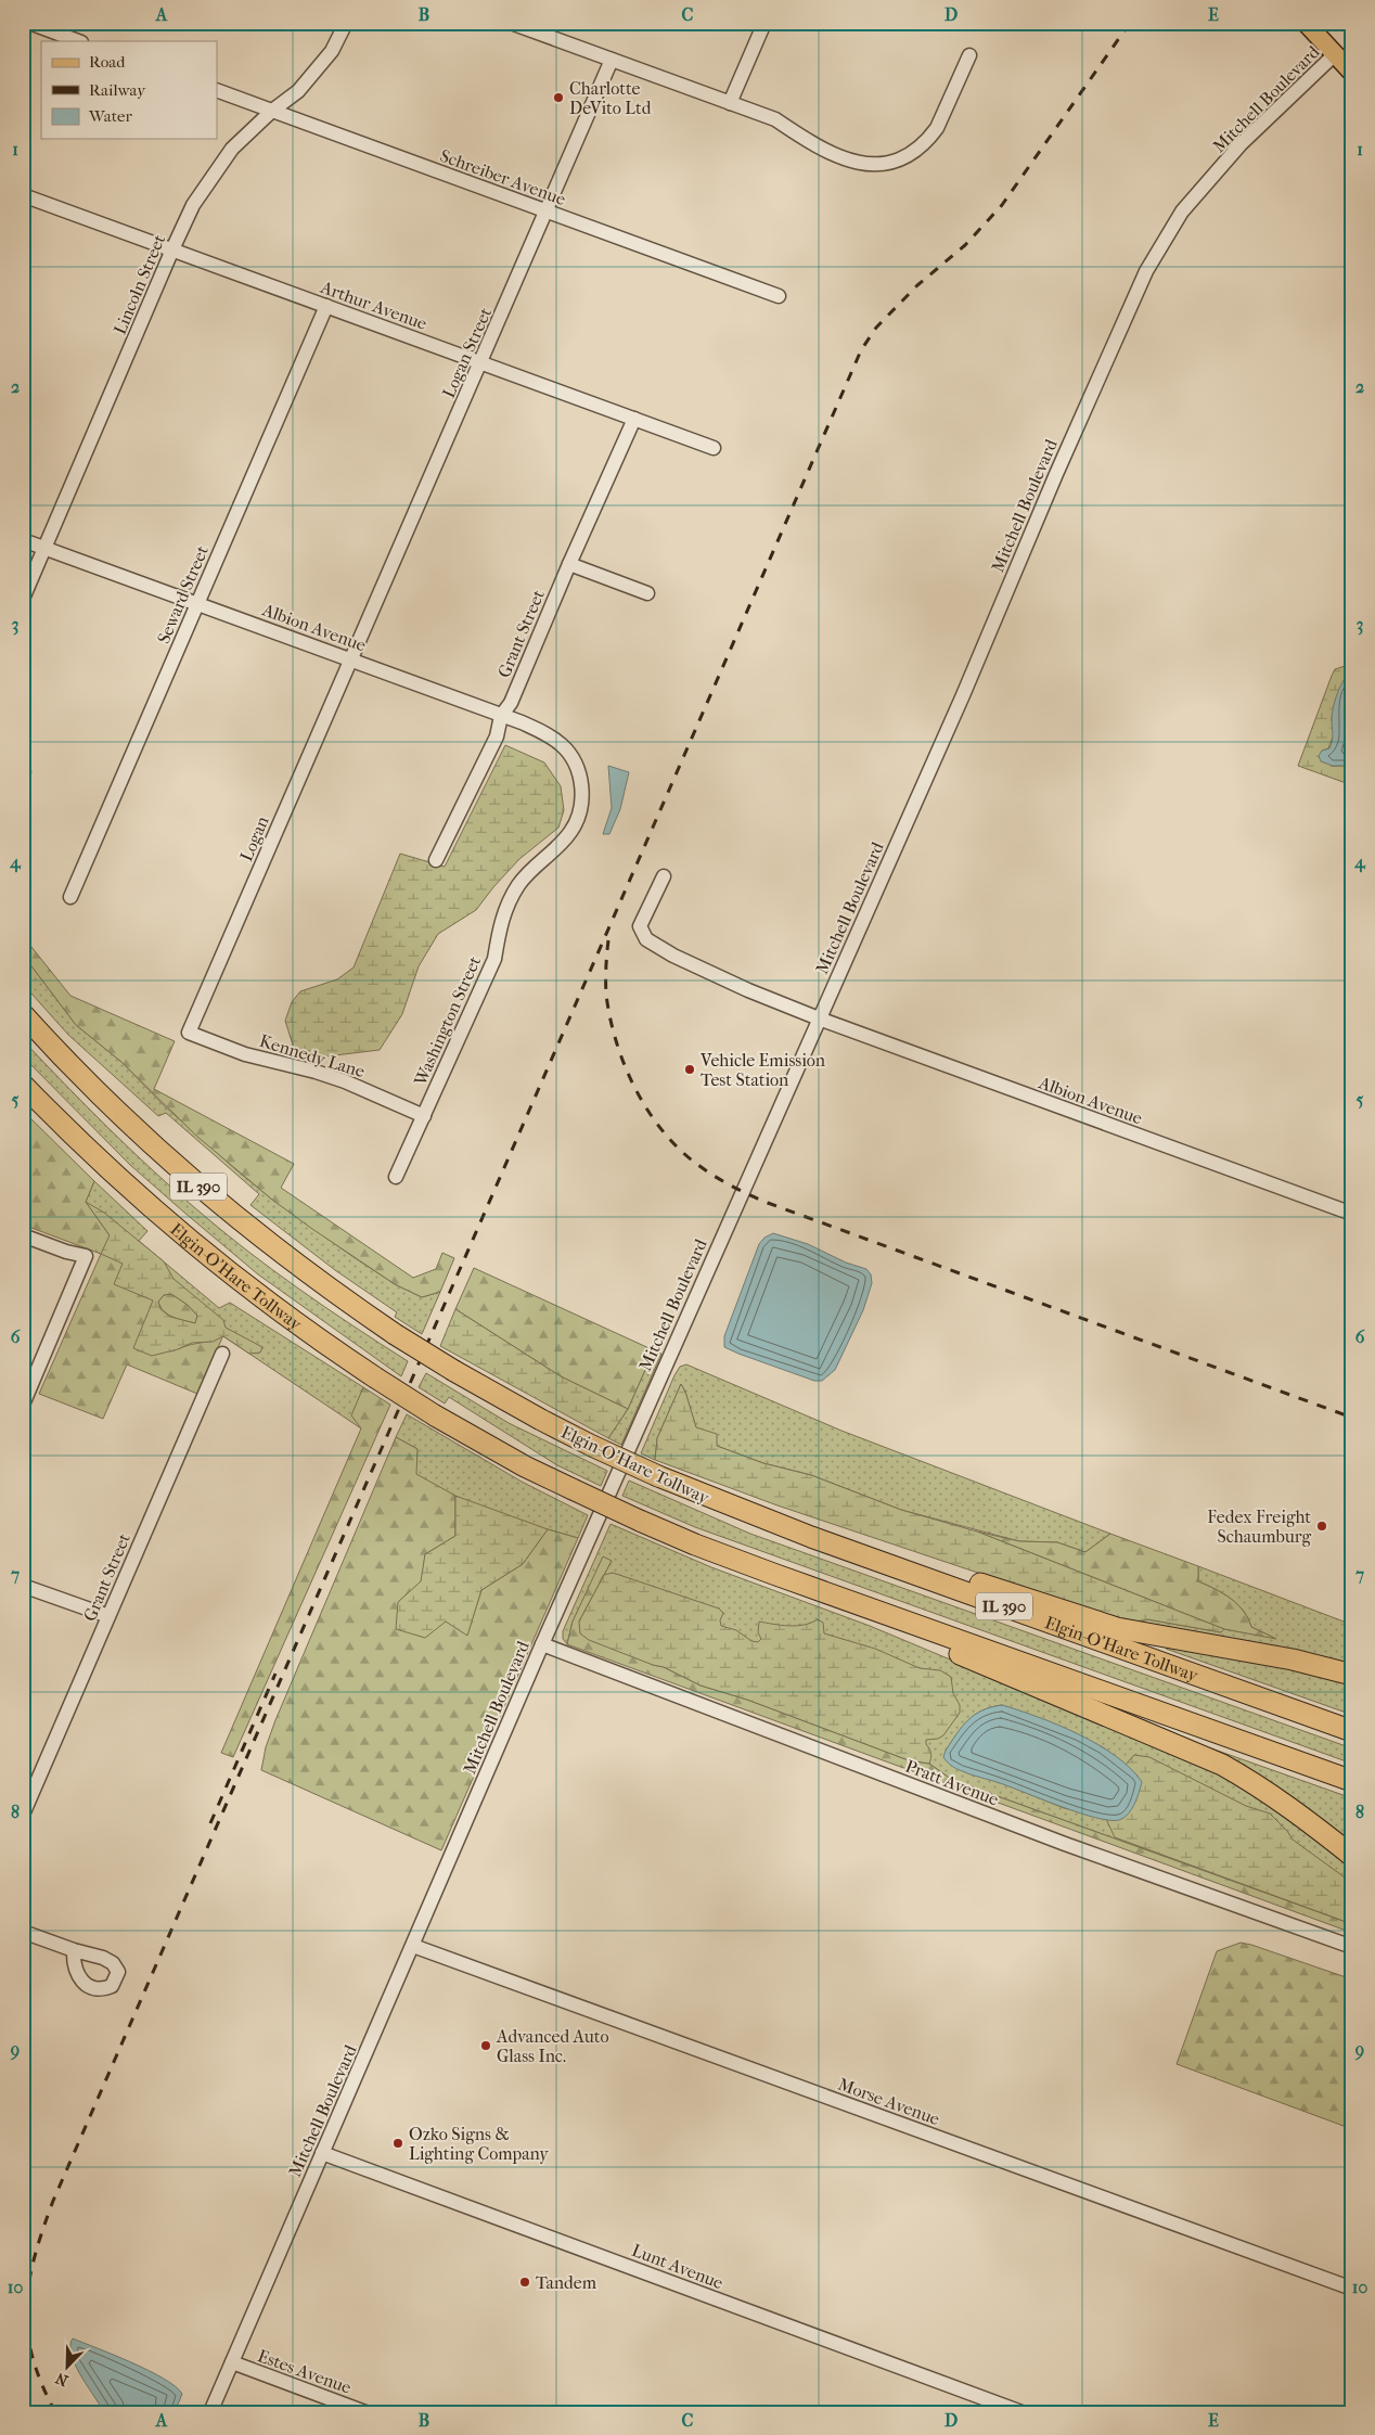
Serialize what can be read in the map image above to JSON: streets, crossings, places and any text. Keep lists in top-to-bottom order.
{
  "streets": {
    "highway": ["IL 390", "Elgin-O'Hare Tollway"],
    "street": [
      "Mitchell Boulevard",
      "Schreiber Avenue",
      "Lincoln Street",
      "Arthur Avenue",
      "Logan Street",
      "Seward Street",
      "Albion Avenue",
      "Grant Street",
      "Logan",
      "Washington Street",
      "Kennedy Lane",
      "Pratt Avenue",
      "Morse Avenue",
      "Lunt Avenue",
      "Estes Avenue"
    ]
  },
  "crossings": [
    ["Mitchell Boulevard", "Albion Avenue"],
    ["Mitchell Boulevard", "Pratt Avenue"],
    ["Mitchell Boulevard", "Morse Avenue"],
    ["Mitchell Boulevard", "Lunt Avenue"],
    ["Mitchell Boulevard", "Estes Avenue"],
    ["Schreiber Avenue", "Lincoln Street"],
    ["Schreiber Avenue", "Logan Street"],
    ["Lincoln Street", "Arthur Avenue"],
    ["Lincoln Street", "Albion Avenue"],
    ["Arthur Avenue", "Logan Street"],
    ["Arthur Avenue", "Seward Street"],
    ["Arthur Avenue", "Grant Street"],
    ["Logan Street", "Albion Avenue"],
    ["Logan Street", "Logan"],
    ["Seward Street", "Albion Avenue"],
    ["Albion Avenue", "Grant Street"],
    ["Albion Avenue", "Logan"],
    ["Albion Avenue", "Washington Street"],
    ["Logan", "Kennedy Lane"],
    ["Washington Street", "Kennedy Lane"]
  ],
  "places": [
    "Charlotte DeVito Ltd",
    "Vehicle Emission Test Station",
    "Fedex Freight Schaumburg",
    "Advanced Auto Glass Inc.",
    "Ozko Signs & Lighting Company",
    "Tandem"
  ],
  "legend": ["Road", "Railway", "Water"],
  "north": "bottom left",
  "grid": {
    "columns": [
      "A",
      "B",
      "C",
      "D",
      "E"
    ],
    "rows": [
      "1",
      "2",
      "3",
      "4",
      "5",
      "6",
      "7",
      "8",
      "9",
      "10"
    ]
  }
}
